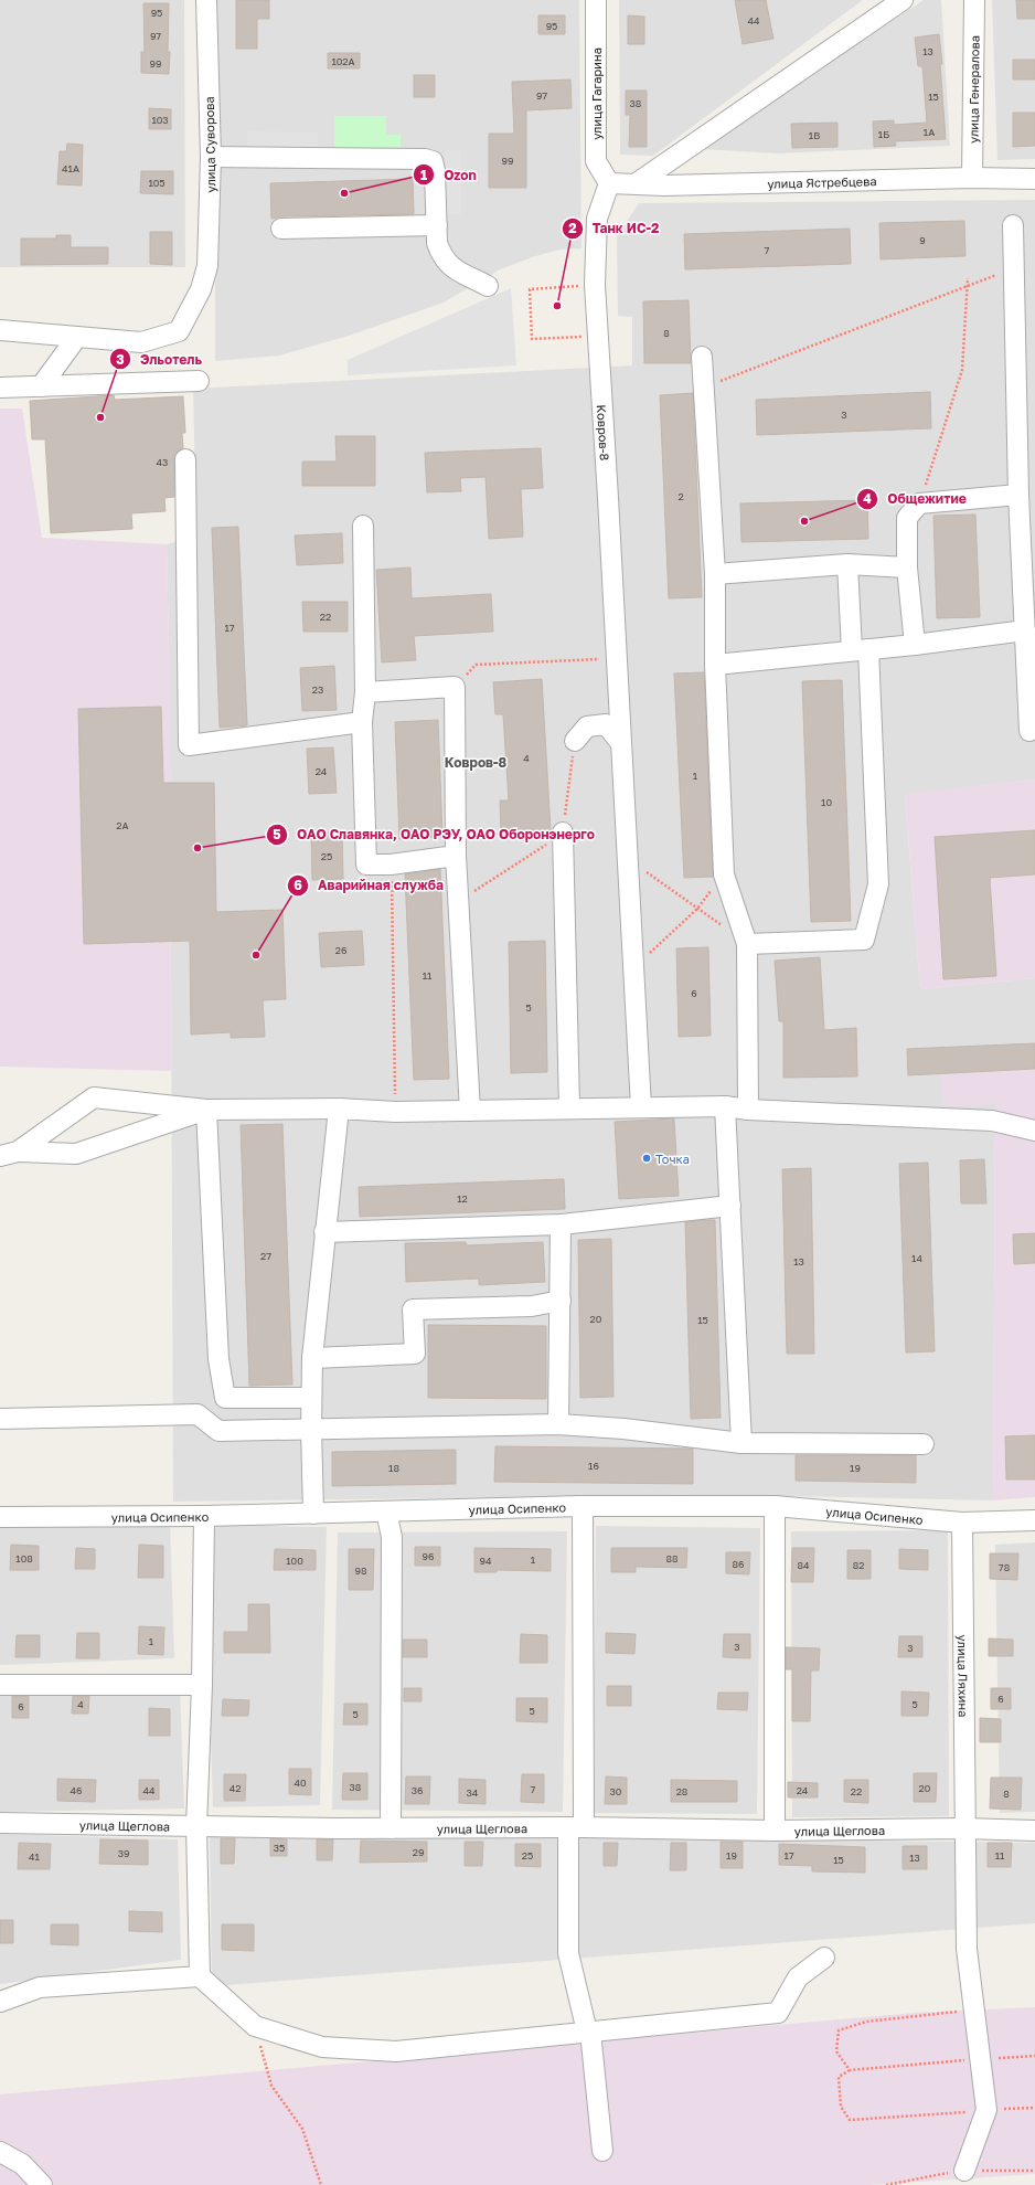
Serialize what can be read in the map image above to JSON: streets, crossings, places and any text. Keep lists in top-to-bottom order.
{
  "streets": {
    "street": [
      "улица Генералова",
      "улица Гагарина",
      "улица Суворова",
      "улица Ястребцева",
      "Ковров-8",
      "улица Осипенко",
      "улица Ляхина",
      "улица Щеглова"
    ]
  },
  "crossings": [
    ["улица Генералова", "улица Ястребцева"],
    ["улица Гагарина", "улица Ястребцева"],
    ["улица Гагарина", "Ковров-8"],
    ["улица Ястребцева", "Ковров-8"],
    ["улица Осипенко", "улица Ляхина"],
    ["улица Ляхина", "улица Щеглова"]
  ],
  "districts": ["Ковров-8"],
  "places": [
    "Ozon",
    "Танк ИС-2",
    "Эльотель",
    "Общежитие",
    "ОАО Славянка, ОАО РЭУ, ОАО Оборонэнерго",
    "Аварийная служба",
    "Точка"
  ],
  "house_numbers": [
    "95",
    "44",
    "95",
    "97",
    "13",
    "102А",
    "99",
    "97",
    "15",
    "38",
    "103",
    "1А",
    "1Б",
    "1В",
    "99",
    "41А",
    "105",
    "9",
    "7",
    "8",
    "3",
    "43",
    "2",
    "22",
    "17",
    "23",
    "4",
    "24",
    "1",
    "10",
    "2А",
    "25",
    "26",
    "11",
    "6",
    "5",
    "12",
    "27",
    "14",
    "13",
    "20",
    "15",
    "16",
    "18",
    "19",
    "96",
    "108",
    "88",
    "1",
    "100",
    "94",
    "86",
    "84",
    "82",
    "78",
    "98",
    "1",
    "3",
    "3",
    "6",
    "4",
    "5",
    "6",
    "5",
    "5",
    "40",
    "38",
    "42",
    "20",
    "7",
    "46",
    "44",
    "36",
    "24",
    "30",
    "28",
    "22",
    "34",
    "8",
    "35",
    "29",
    "39",
    "25",
    "19",
    "17",
    "11",
    "41",
    "13",
    "15"
  ]
}
